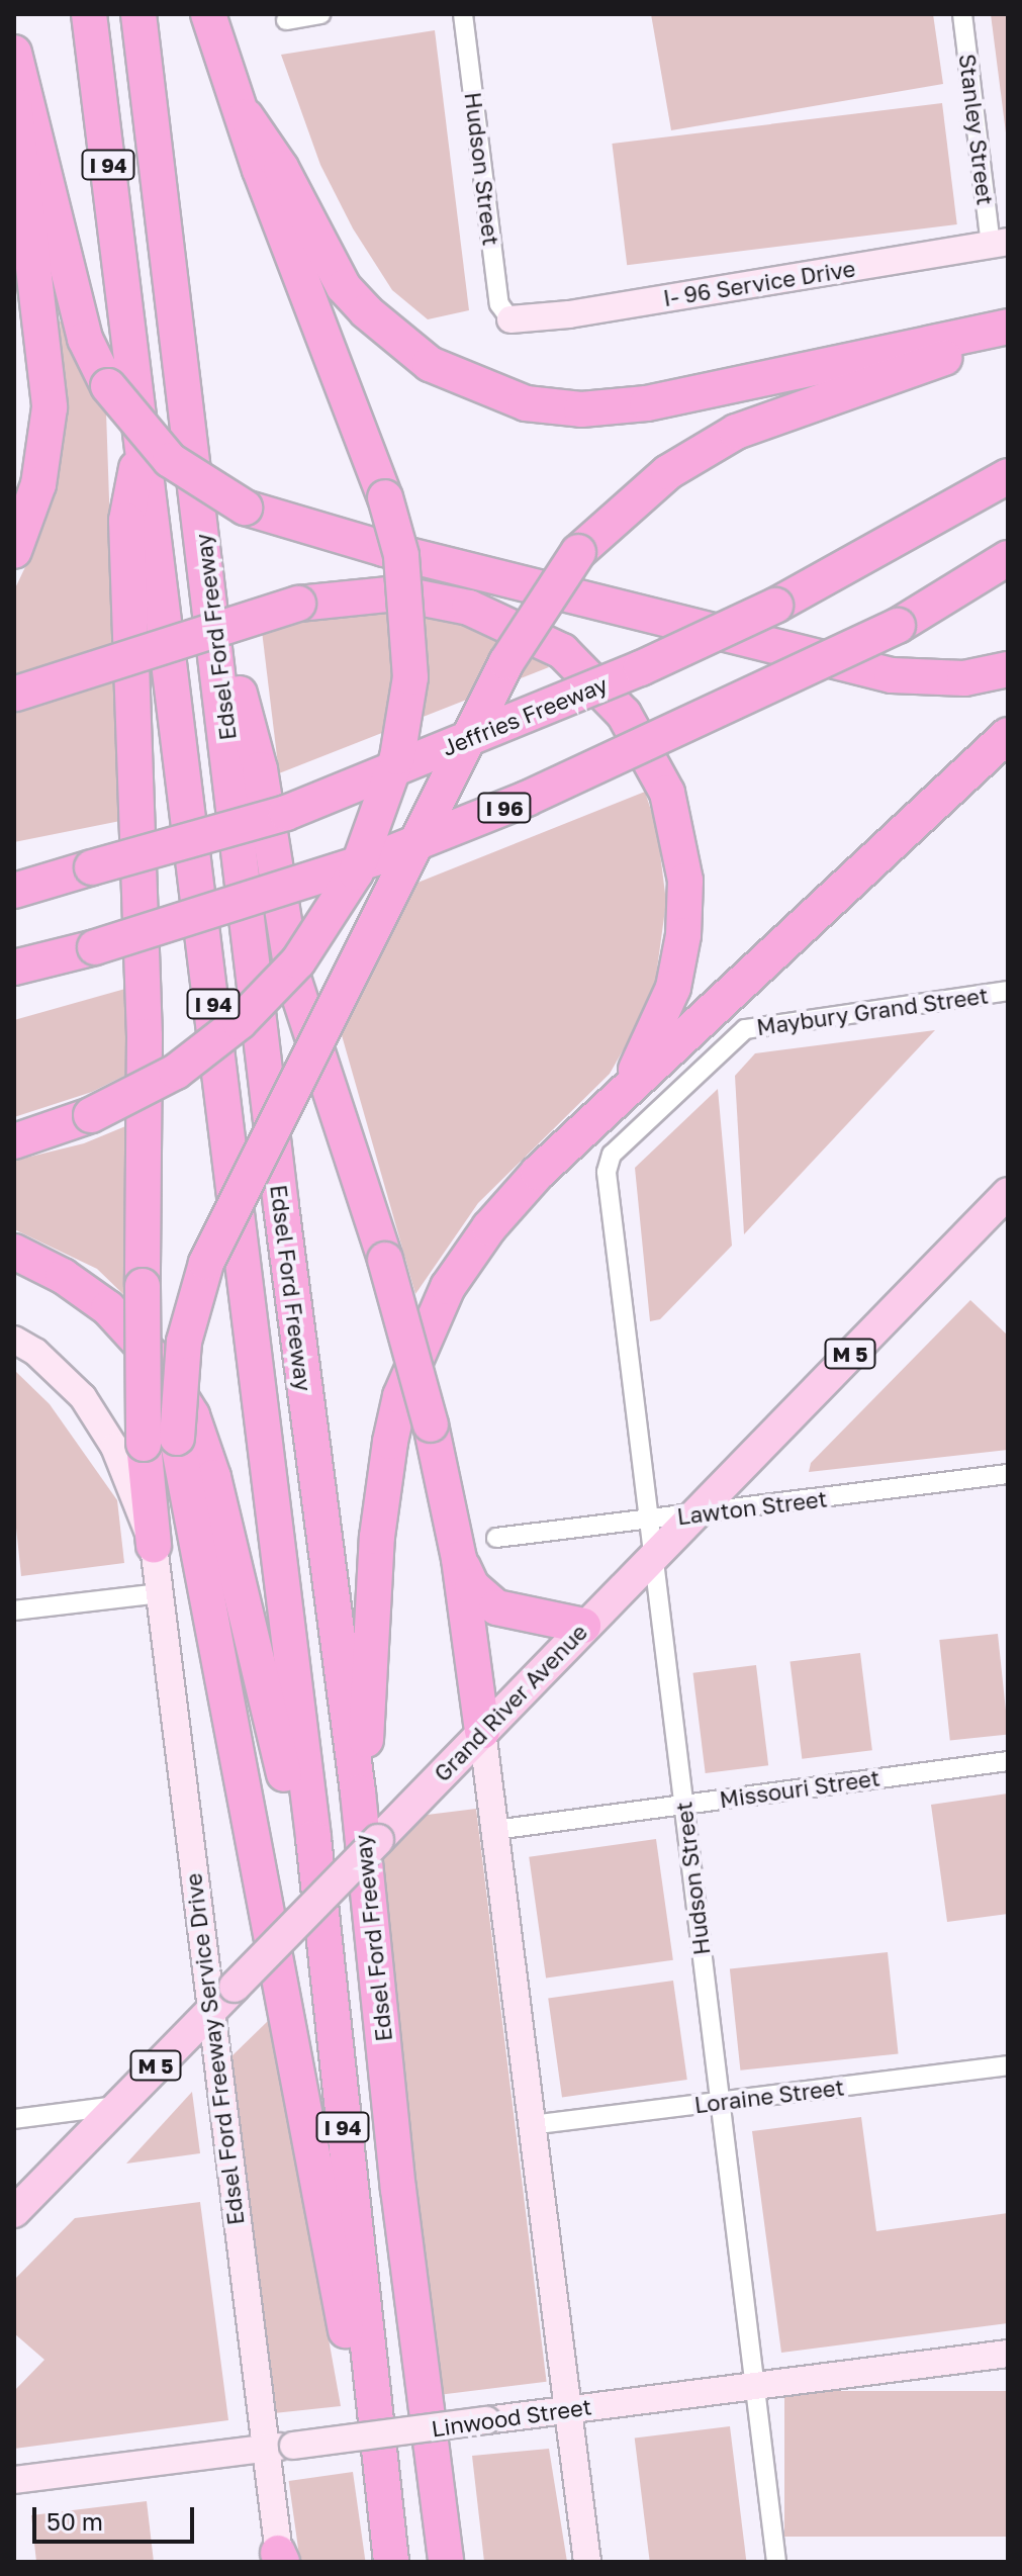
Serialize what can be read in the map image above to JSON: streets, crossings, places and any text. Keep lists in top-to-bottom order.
{
  "streets": {
    "highway": [
      "I 94",
      "Edsel Ford Freeway",
      "Jeffries Freeway",
      "I 96"
    ],
    "main road": ["M 5", "Grand River Avenue"],
    "street": [
      "Stanley Street",
      "Hudson Street",
      "I- 96 Service Drive",
      "Maybury Grand Street",
      "Lawton Street",
      "Missouri Street",
      "Edsel Ford Freeway Service Drive",
      "Loraine Street",
      "Linwood Street"
    ]
  },
  "crossings": [
    ["Stanley Street", "I- 96 Service Drive"],
    ["Hudson Street", "I- 96 Service Drive"],
    ["Hudson Street", "Maybury Grand Street"],
    ["Hudson Street", "Lawton Street"],
    ["Hudson Street", "Grand River Avenue"],
    ["Hudson Street", "Missouri Street"],
    ["Hudson Street", "Loraine Street"],
    ["Hudson Street", "Linwood Street"],
    ["Lawton Street", "Grand River Avenue"],
    ["Grand River Avenue", "Edsel Ford Freeway Service Drive"],
    ["Edsel Ford Freeway Service Drive", "Linwood Street"]
  ],
  "scale_bar": "50 m"
}
